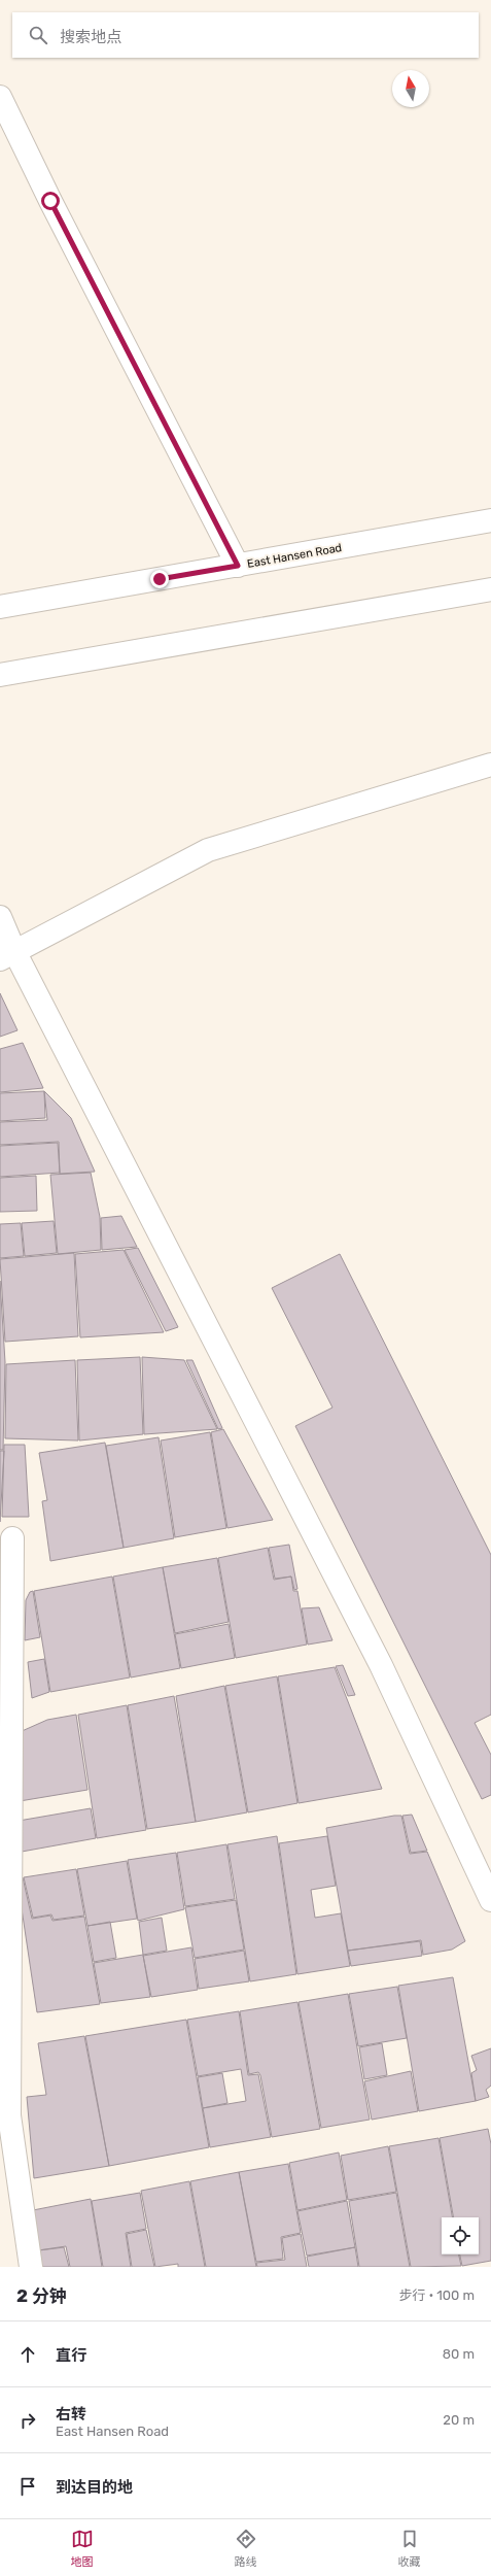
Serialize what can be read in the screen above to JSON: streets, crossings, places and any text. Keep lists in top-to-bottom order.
{
  "streets": {
    "street": ["East Hansen Road"]
  },
  "north": "top",
  "page": {
    "search": "搜索地点",
    "heading": ["2 分钟", "步行 · 100 m"],
    "list": [
      ["直行", "80 m"],
      ["右转", "East Hansen Road", "20 m"],
      "到达目的地"
    ],
    "nav": ["地图", "路线", "收藏"]
  }
}
